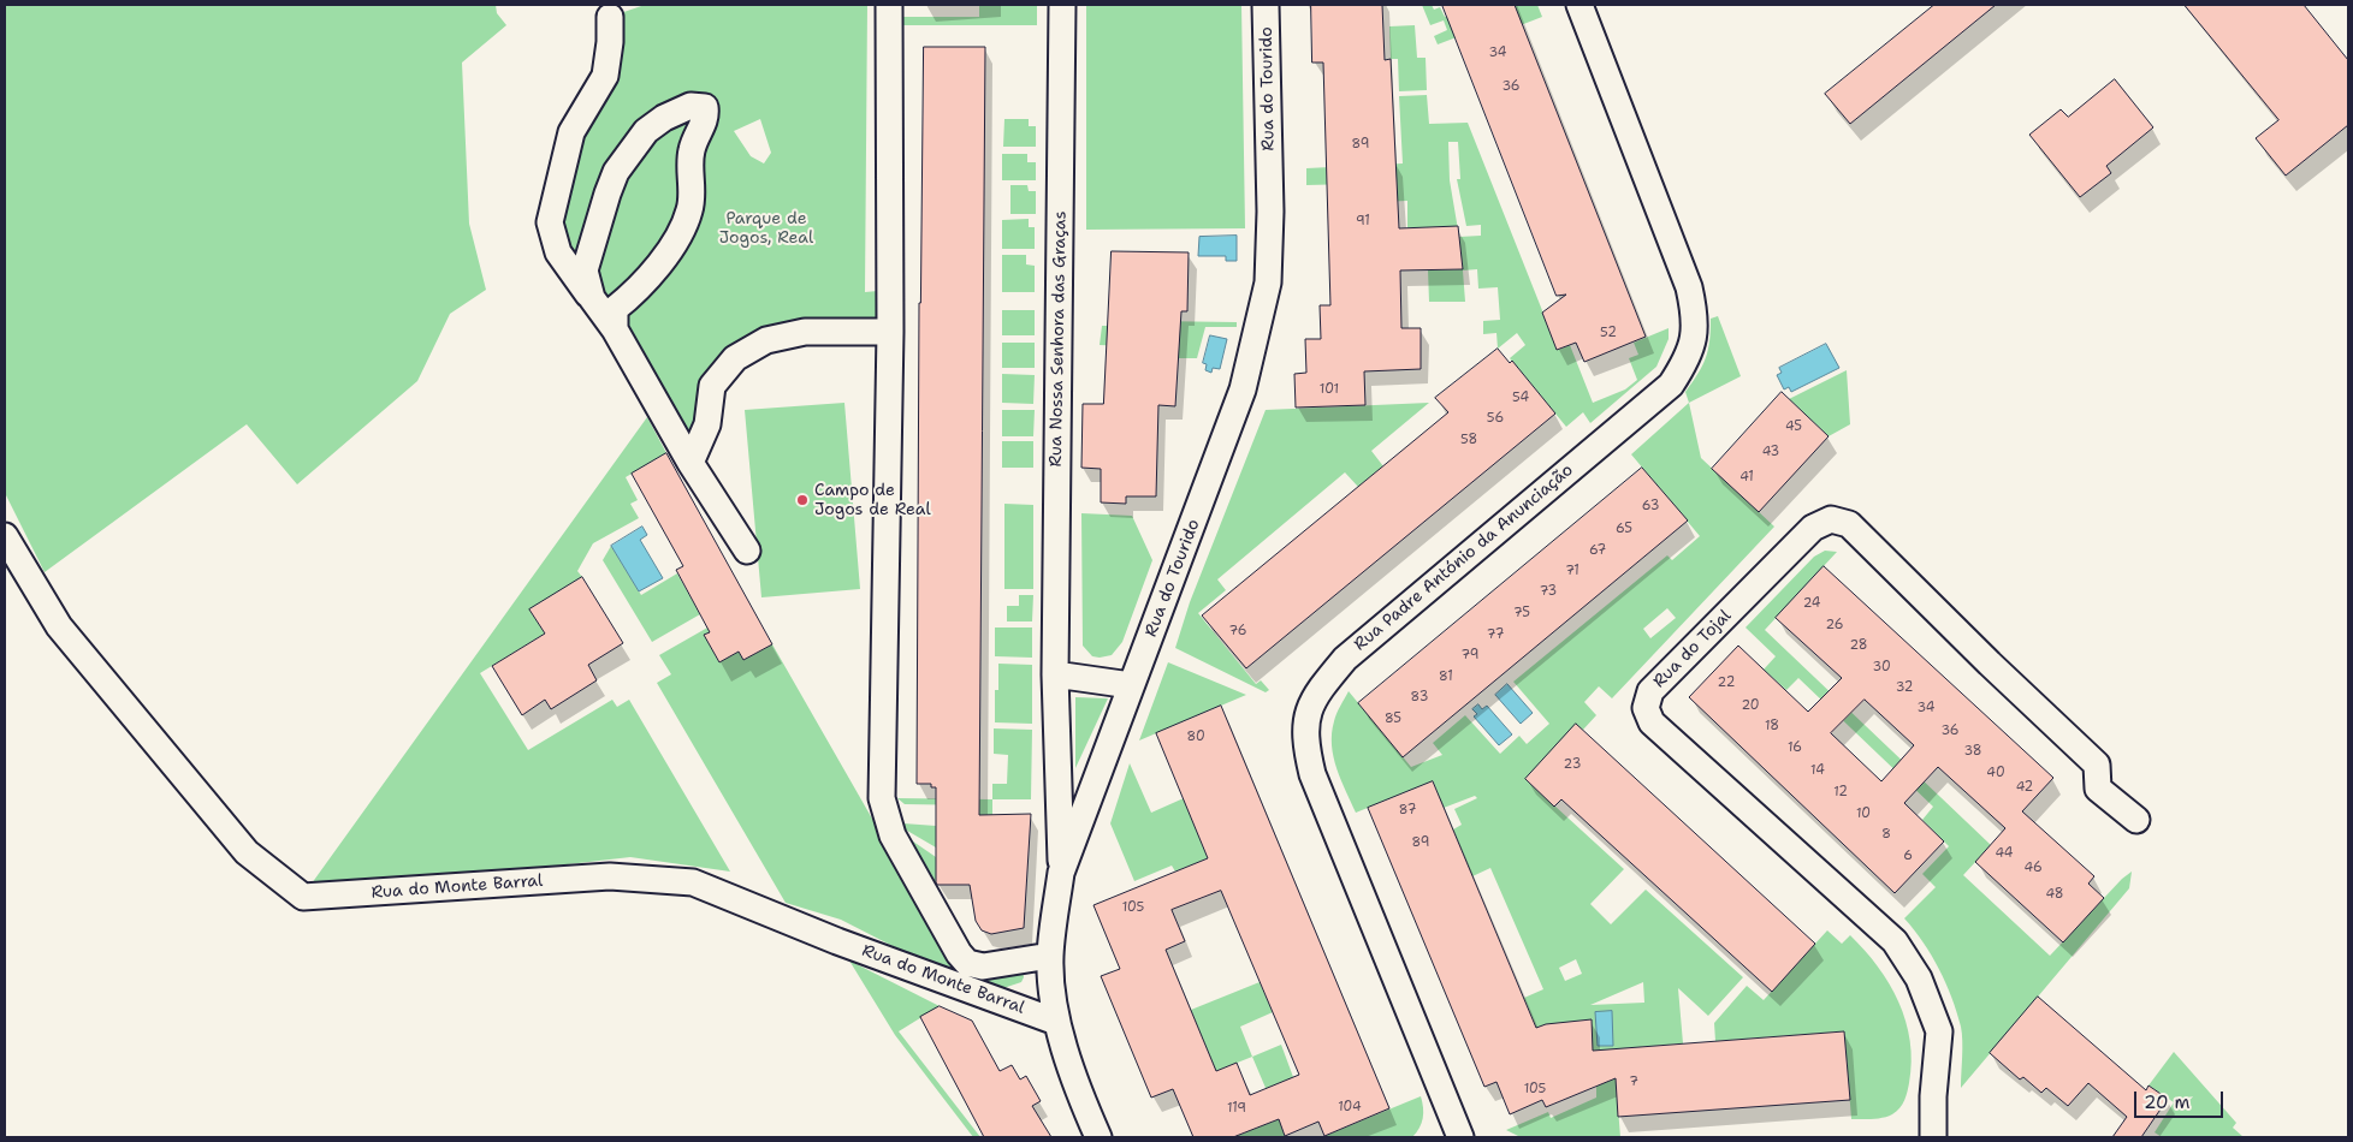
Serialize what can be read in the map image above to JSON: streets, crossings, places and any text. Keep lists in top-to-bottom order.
{
  "streets": {
    "street": [
      "Rua do Tourido",
      "Rua Nossa Senhora das Graças",
      "Rua Padre António da Anunciação",
      "Rua do Tojal",
      "Rua do Monte Barral"
    ]
  },
  "crossings": [
    ["Rua do Tourido", "Rua Nossa Senhora das Graças"],
    ["Rua do Tourido", "Rua do Monte Barral"]
  ],
  "parks": ["Parque de Jogos, Real"],
  "places": ["Campo de Jogos de Real"],
  "house_numbers": [
    "34",
    "36",
    "89",
    "91",
    "52",
    "101",
    "54",
    "56",
    "45",
    "58",
    "43",
    "41",
    "63",
    "65",
    "67",
    "71",
    "73",
    "24",
    "75",
    "26",
    "76",
    "77",
    "28",
    "79",
    "30",
    "81",
    "22",
    "32",
    "83",
    "20",
    "34",
    "85",
    "18",
    "36",
    "80",
    "16",
    "38",
    "23",
    "14",
    "40",
    "42",
    "12",
    "87",
    "10",
    "8",
    "89",
    "44",
    "6",
    "46",
    "48",
    "105",
    "7",
    "105",
    "104",
    "119"
  ],
  "scale_bar": "20 m"
}
